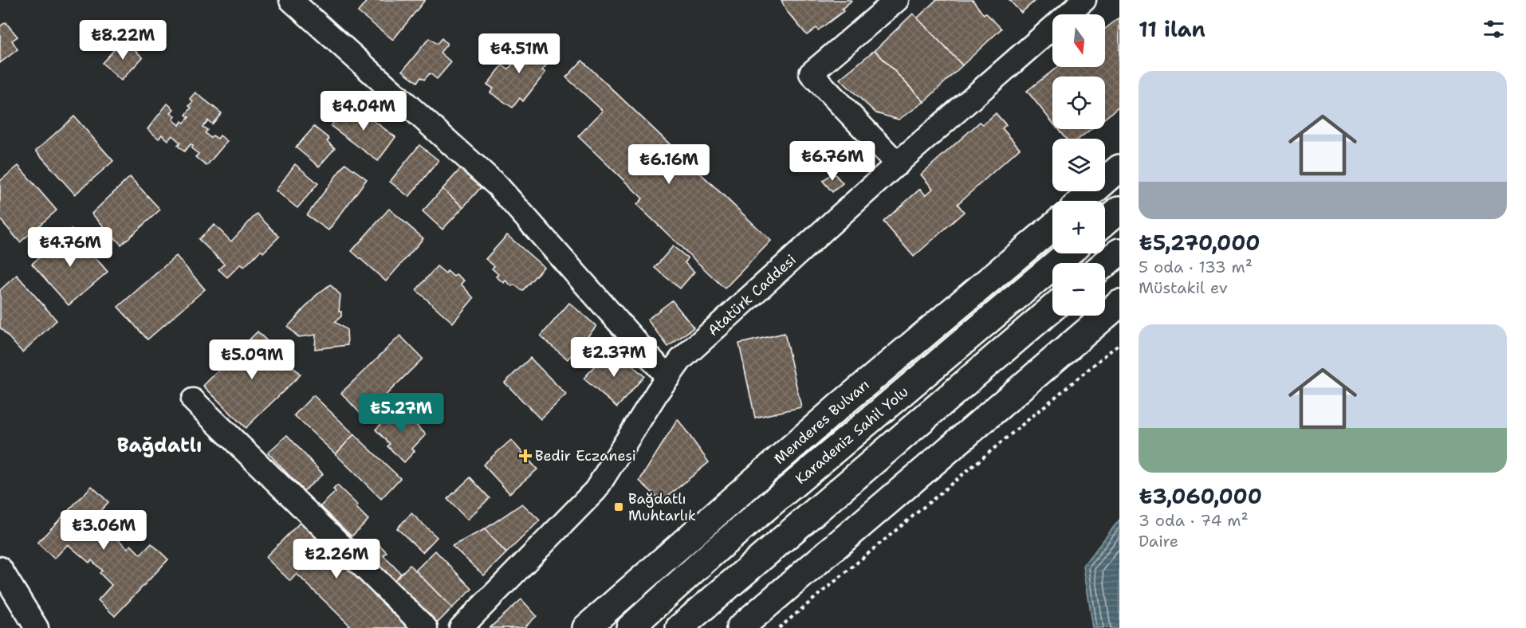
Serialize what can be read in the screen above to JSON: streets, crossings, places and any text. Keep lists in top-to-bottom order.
{
  "streets": {
    "main road": ["Menderes Bulvarı", "Karadeniz Sahil Yolu"],
    "street": ["Atatürk Caddesi"]
  },
  "districts": ["Bağdatlı"],
  "places": {
    "health": ["Bedir Eczanesi"],
    "transit": ["Bağdatlı Muhtarlık"]
  },
  "north": "bottom",
  "page": {
    "heading": "11 ilan",
    "map_buttons": ["+", "−"],
    "price": [
      "₺8.22M",
      "₺4.51M",
      "₺4.04M",
      "₺6.76M",
      "₺6.16M",
      "₺4.76M",
      "₺2.37M",
      "₺5.09M",
      "₺5.27M",
      "₺3.06M",
      "₺2.26M"
    ],
    "list": [
      {
        "name": "₺5,270,000",
        "note": "5 oda · 133 m² · Müstakil ev"
      },
      {
        "name": "₺3,060,000",
        "note": "3 oda · 74 m² · Daire"
      }
    ]
  }
}
